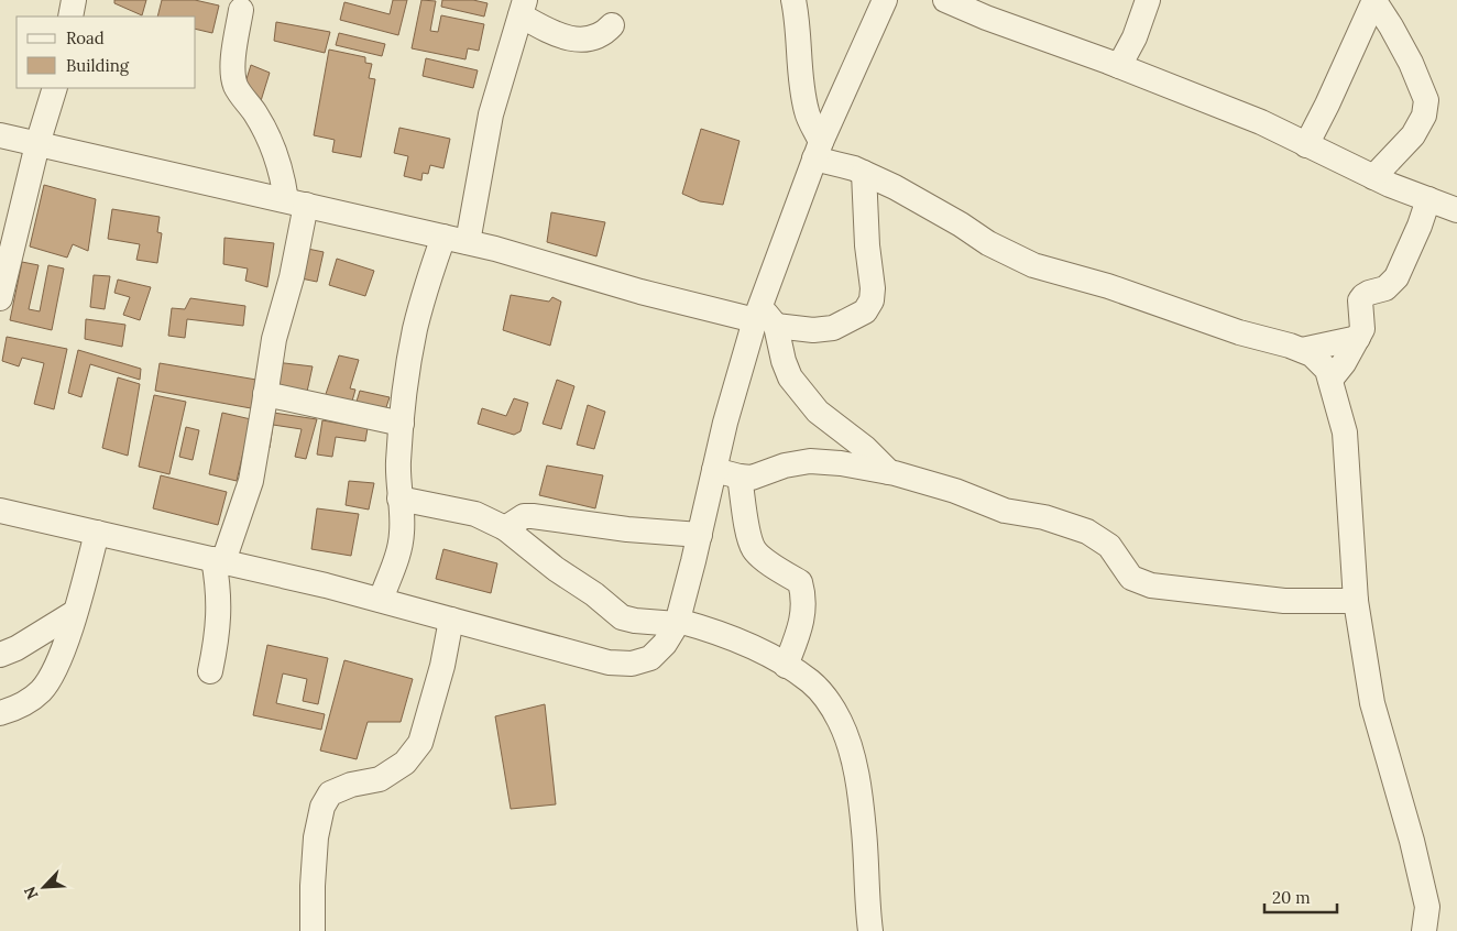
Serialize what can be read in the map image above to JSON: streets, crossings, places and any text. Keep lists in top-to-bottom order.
{
  "legend": ["Road", "Building"],
  "scale_bar": "20 m",
  "north": "bottom left"
}
